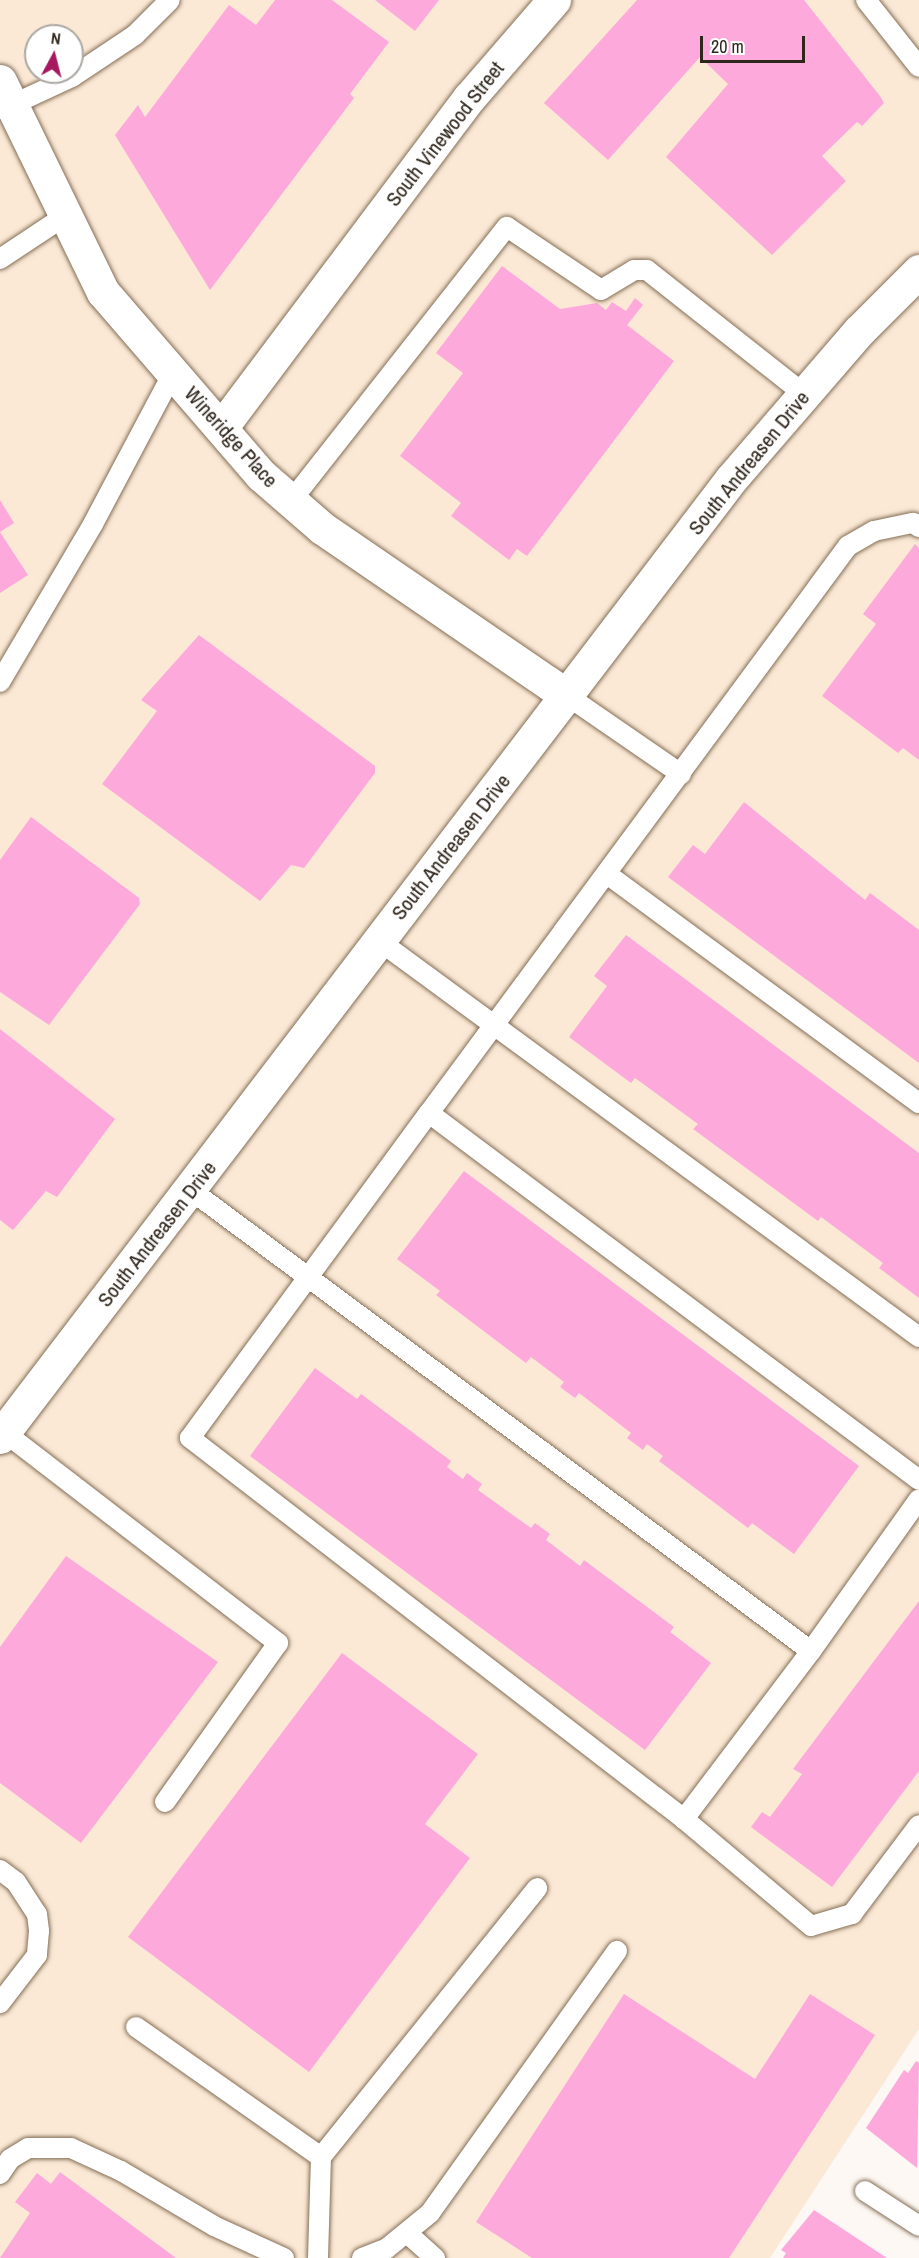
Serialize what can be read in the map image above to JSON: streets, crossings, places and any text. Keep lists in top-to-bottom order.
{
  "streets": {
    "street": ["South Vinewood Street", "Wineridge Place", "South Andreasen Drive"]
  },
  "crossings": [
    ["South Vinewood Street", "Wineridge Place"],
    ["Wineridge Place", "South Andreasen Drive"]
  ],
  "scale_bar": "20 m",
  "north": "top"
}
